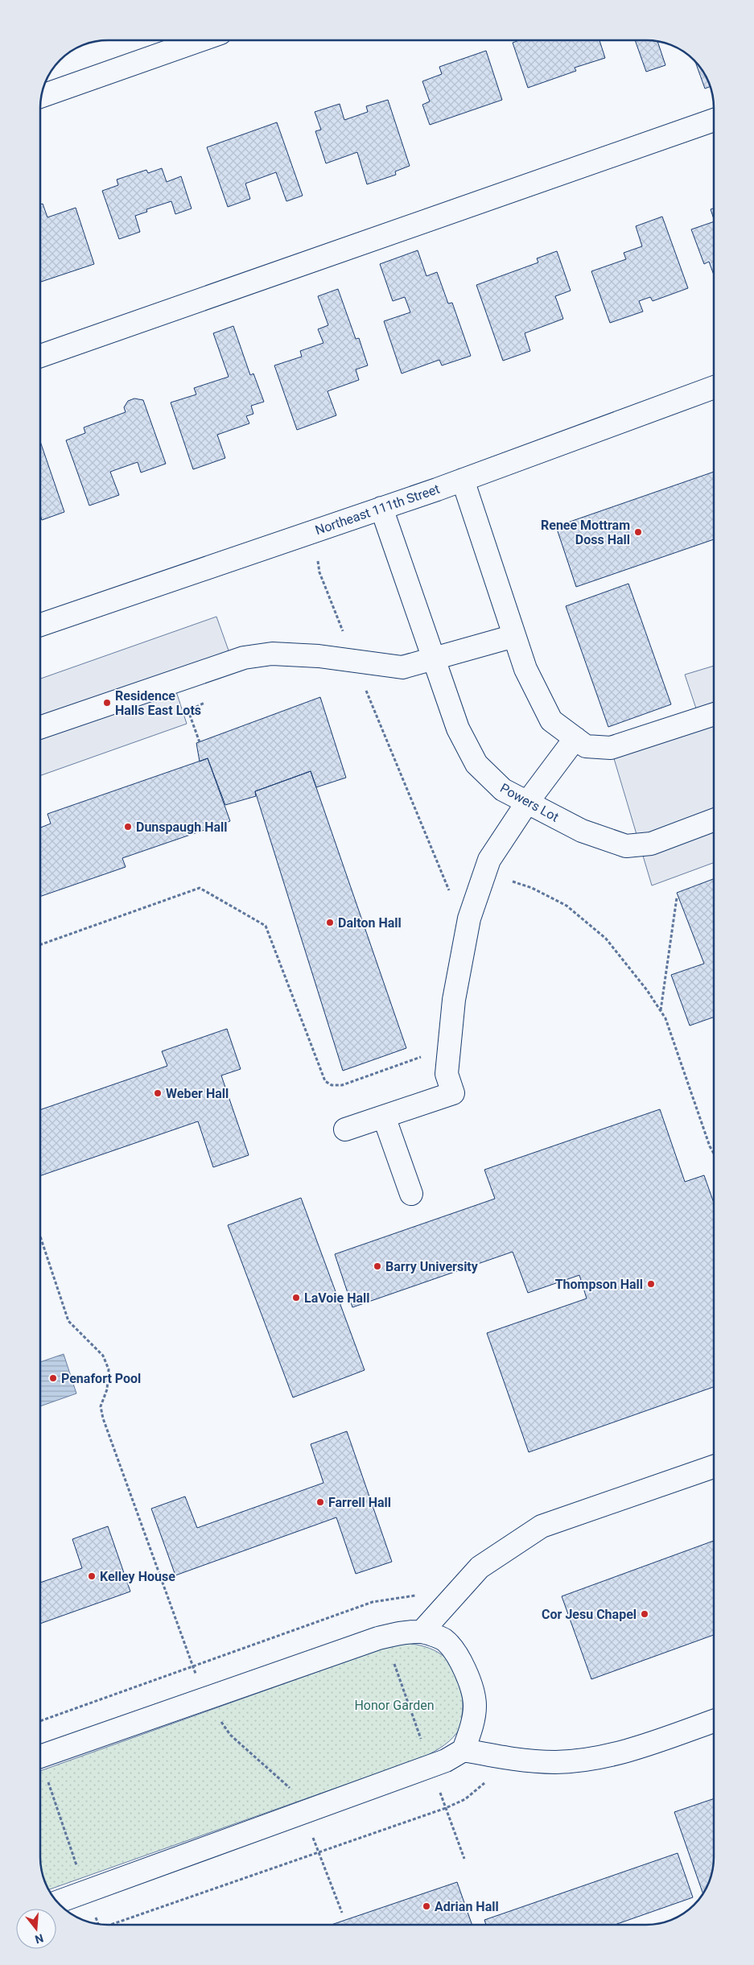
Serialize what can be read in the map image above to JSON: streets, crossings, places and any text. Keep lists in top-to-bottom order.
{
  "streets": {
    "street": ["Northeast 111th Street", "Powers Lot"]
  },
  "crossings": [
    ["Northeast 111th Street", "Powers Lot"]
  ],
  "parks": ["Honor Garden"],
  "places": [
    "Renee Mottram Doss Hall",
    "Residence Halls East Lots",
    "Dunspaugh Hall",
    "Dalton Hall",
    "Weber Hall",
    "Barry University",
    "Thompson Hall",
    "LaVoie Hall",
    "Penafort Pool",
    "Farrell Hall",
    "Kelley House",
    "Cor Jesu Chapel",
    "Adrian Hall"
  ],
  "north": "bottom"
}
